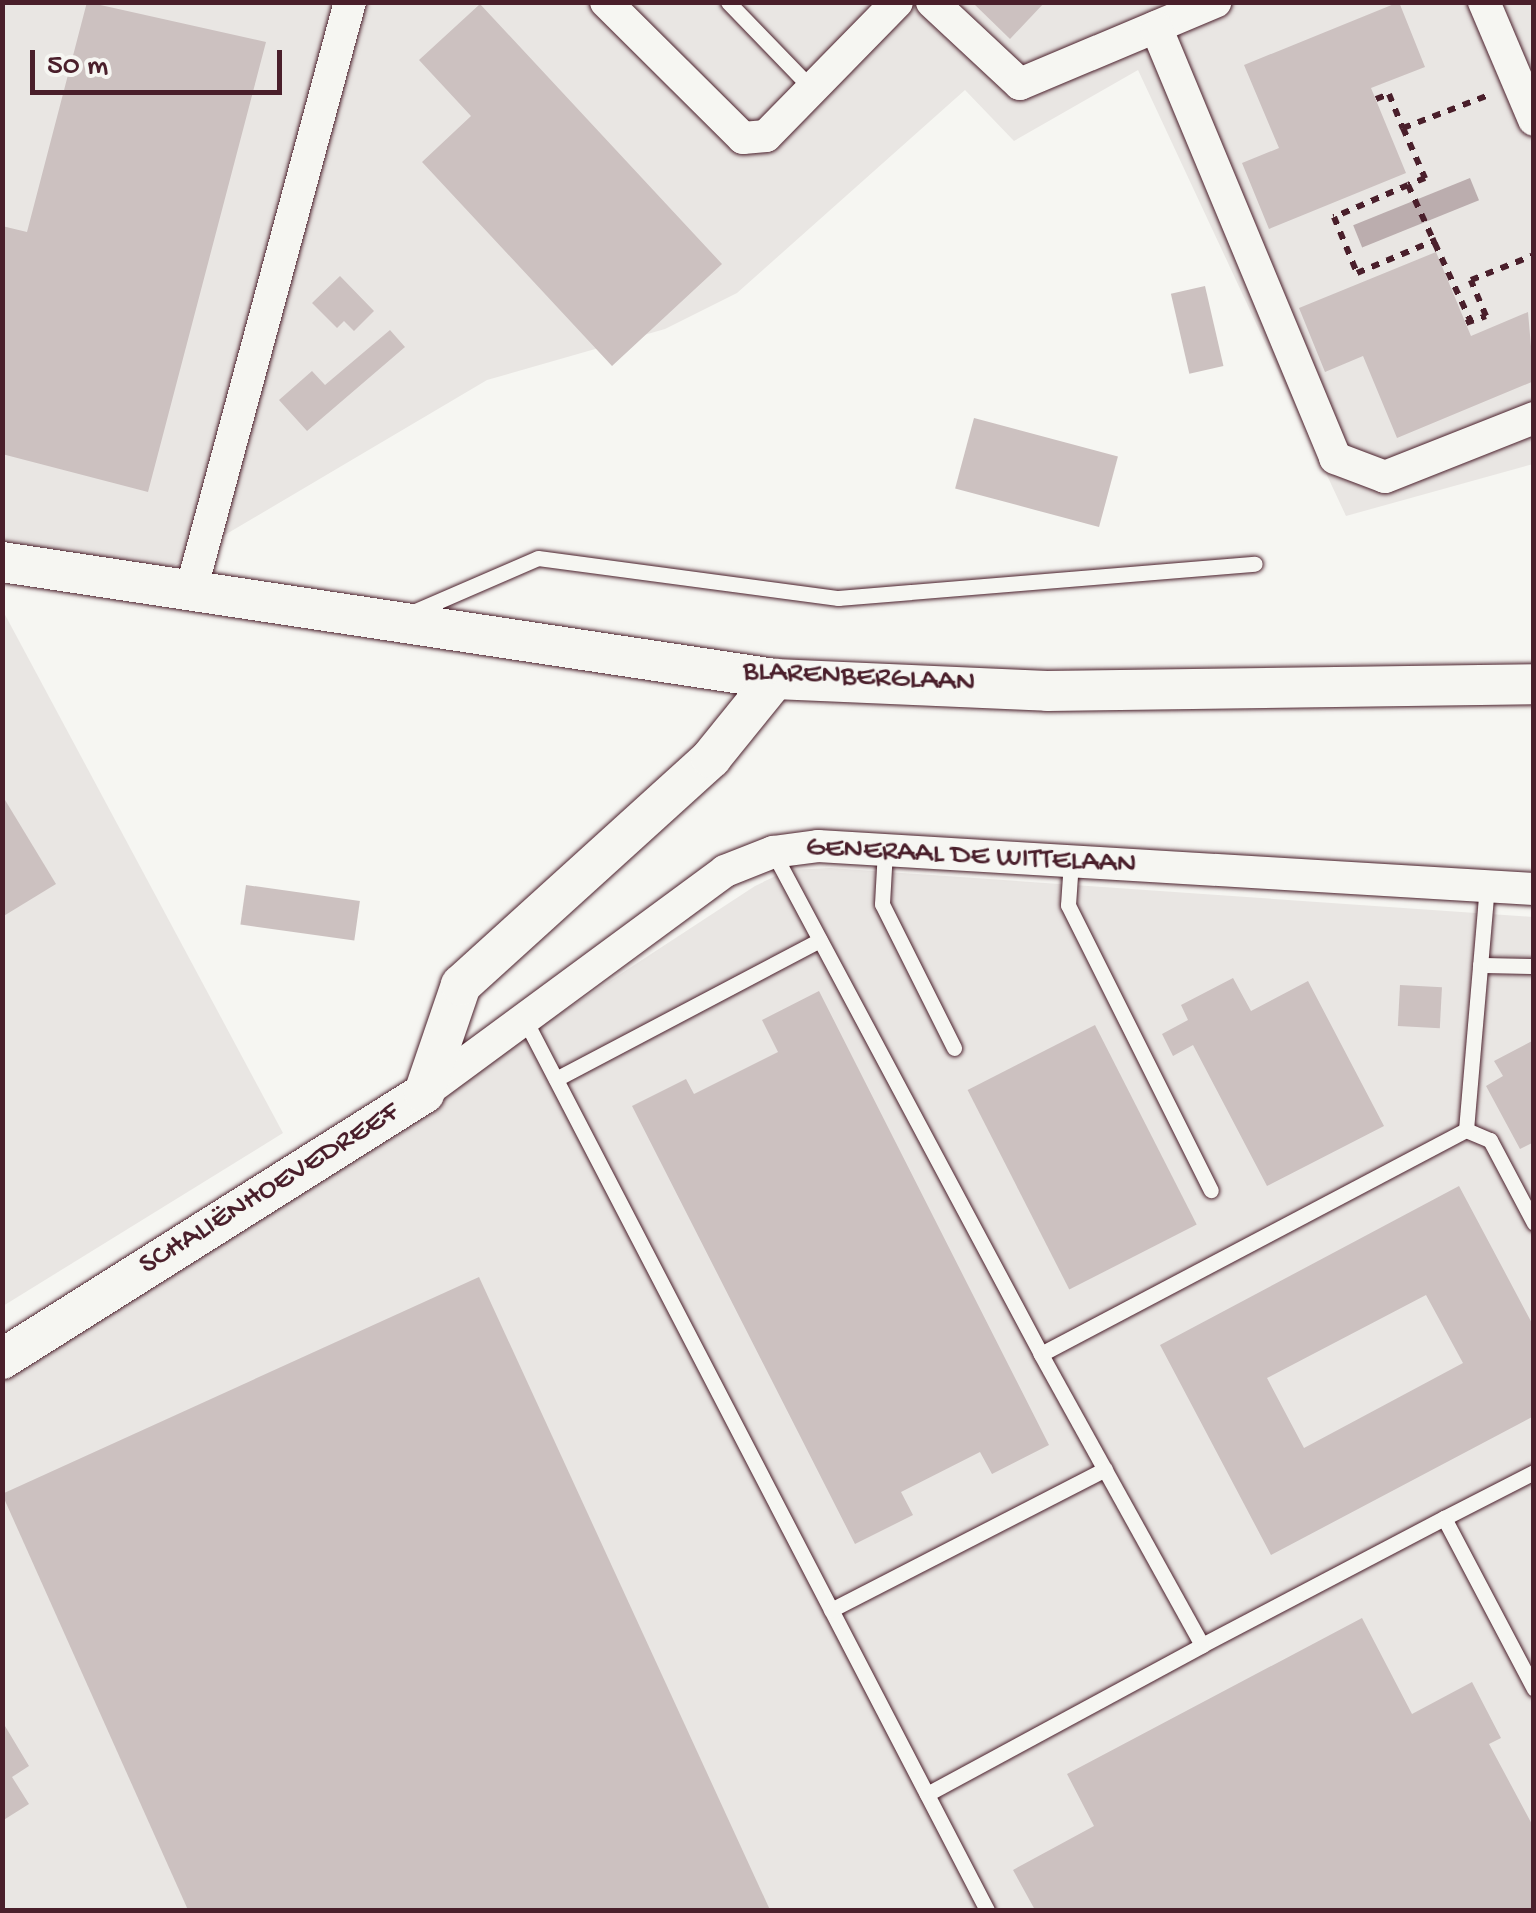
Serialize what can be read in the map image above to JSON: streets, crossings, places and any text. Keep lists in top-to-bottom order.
{
  "streets": {
    "street": ["BLARENBERGLAAN", "GENERAAL DE WITTELAAN", "SCHALIËNHOEVEDREEF"]
  },
  "crossings": [
    ["BLARENBERGLAAN", "SCHALIËNHOEVEDREEF"],
    ["GENERAAL DE WITTELAAN", "SCHALIËNHOEVEDREEF"]
  ],
  "scale_bar": "50 m"
}
